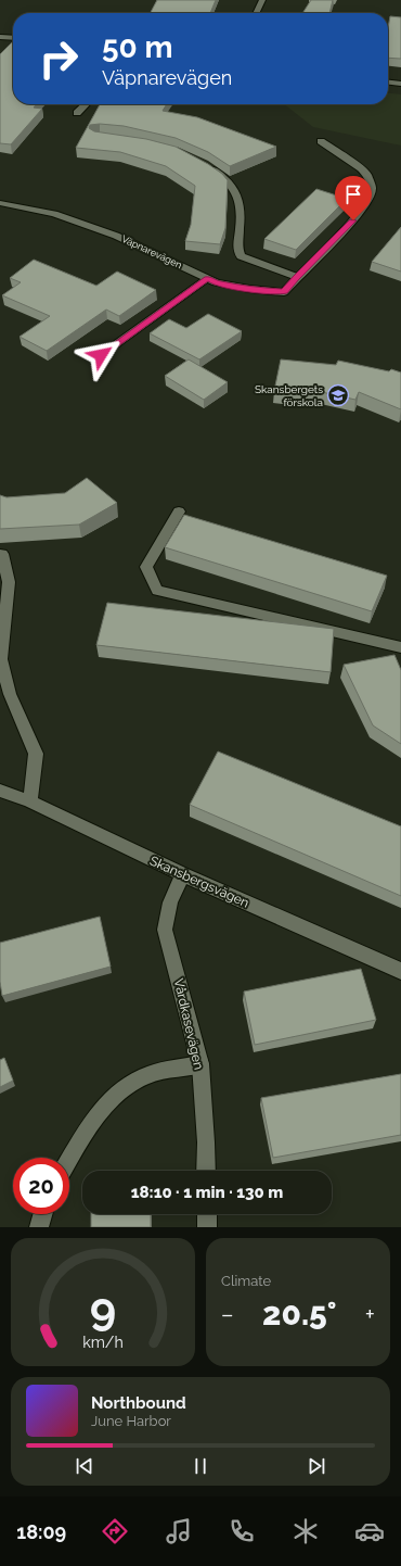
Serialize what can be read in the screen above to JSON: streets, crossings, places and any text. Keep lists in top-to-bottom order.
{
  "streets": {
    "street": ["Väpnarevägen", "Skansbergsvägen", "Vårdkasevägen"]
  },
  "crossings": [
    ["Skansbergsvägen", "Vårdkasevägen"]
  ],
  "places": {
    "school or university": ["Skansbergets förskola"]
  },
  "page": {
    "turn": ["50 m", "Väpnarevägen"],
    "limit": "20",
    "trip": "18:10 · 1 min · 130 m",
    "tile": "Climate",
    "heat": ["−", "20.5°", "+"],
    "song": ["Northbound", "June Harbor"],
    "tabs": "18:09",
    "gauge": ["9", "km/h"]
  }
}
